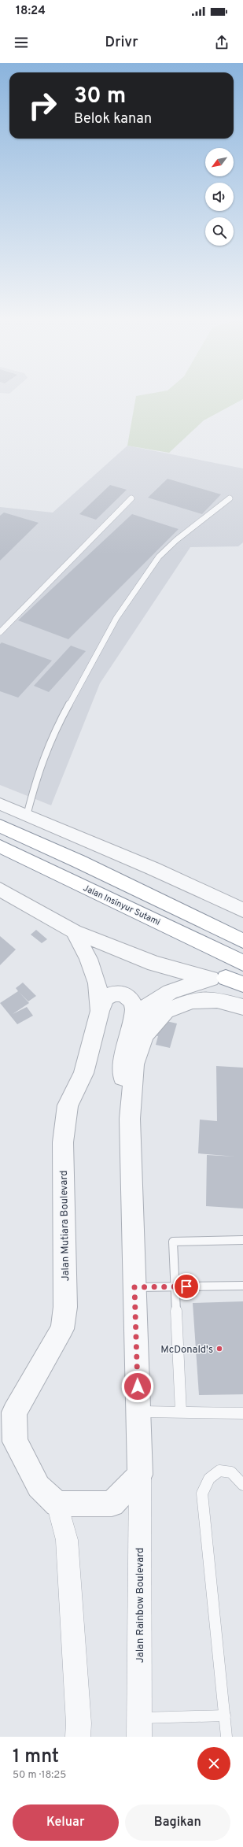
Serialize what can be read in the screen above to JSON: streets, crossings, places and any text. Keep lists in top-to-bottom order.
{
  "streets": {
    "highway": ["Jalan Insinyur Sutami"],
    "street": ["Jalan Mutiara Boulevard", "Jalan Rainbow Boulevard"]
  },
  "places": ["McDonald's"],
  "north": "bottom left",
  "page": {
    "status": "18:24",
    "header": "Drivr",
    "turn": ["30 m", "Belok kanan"],
    "heading": ["1 mnt", "50 m · 18:25"],
    "buttons": ["Keluar", "Bagikan"]
  }
}
